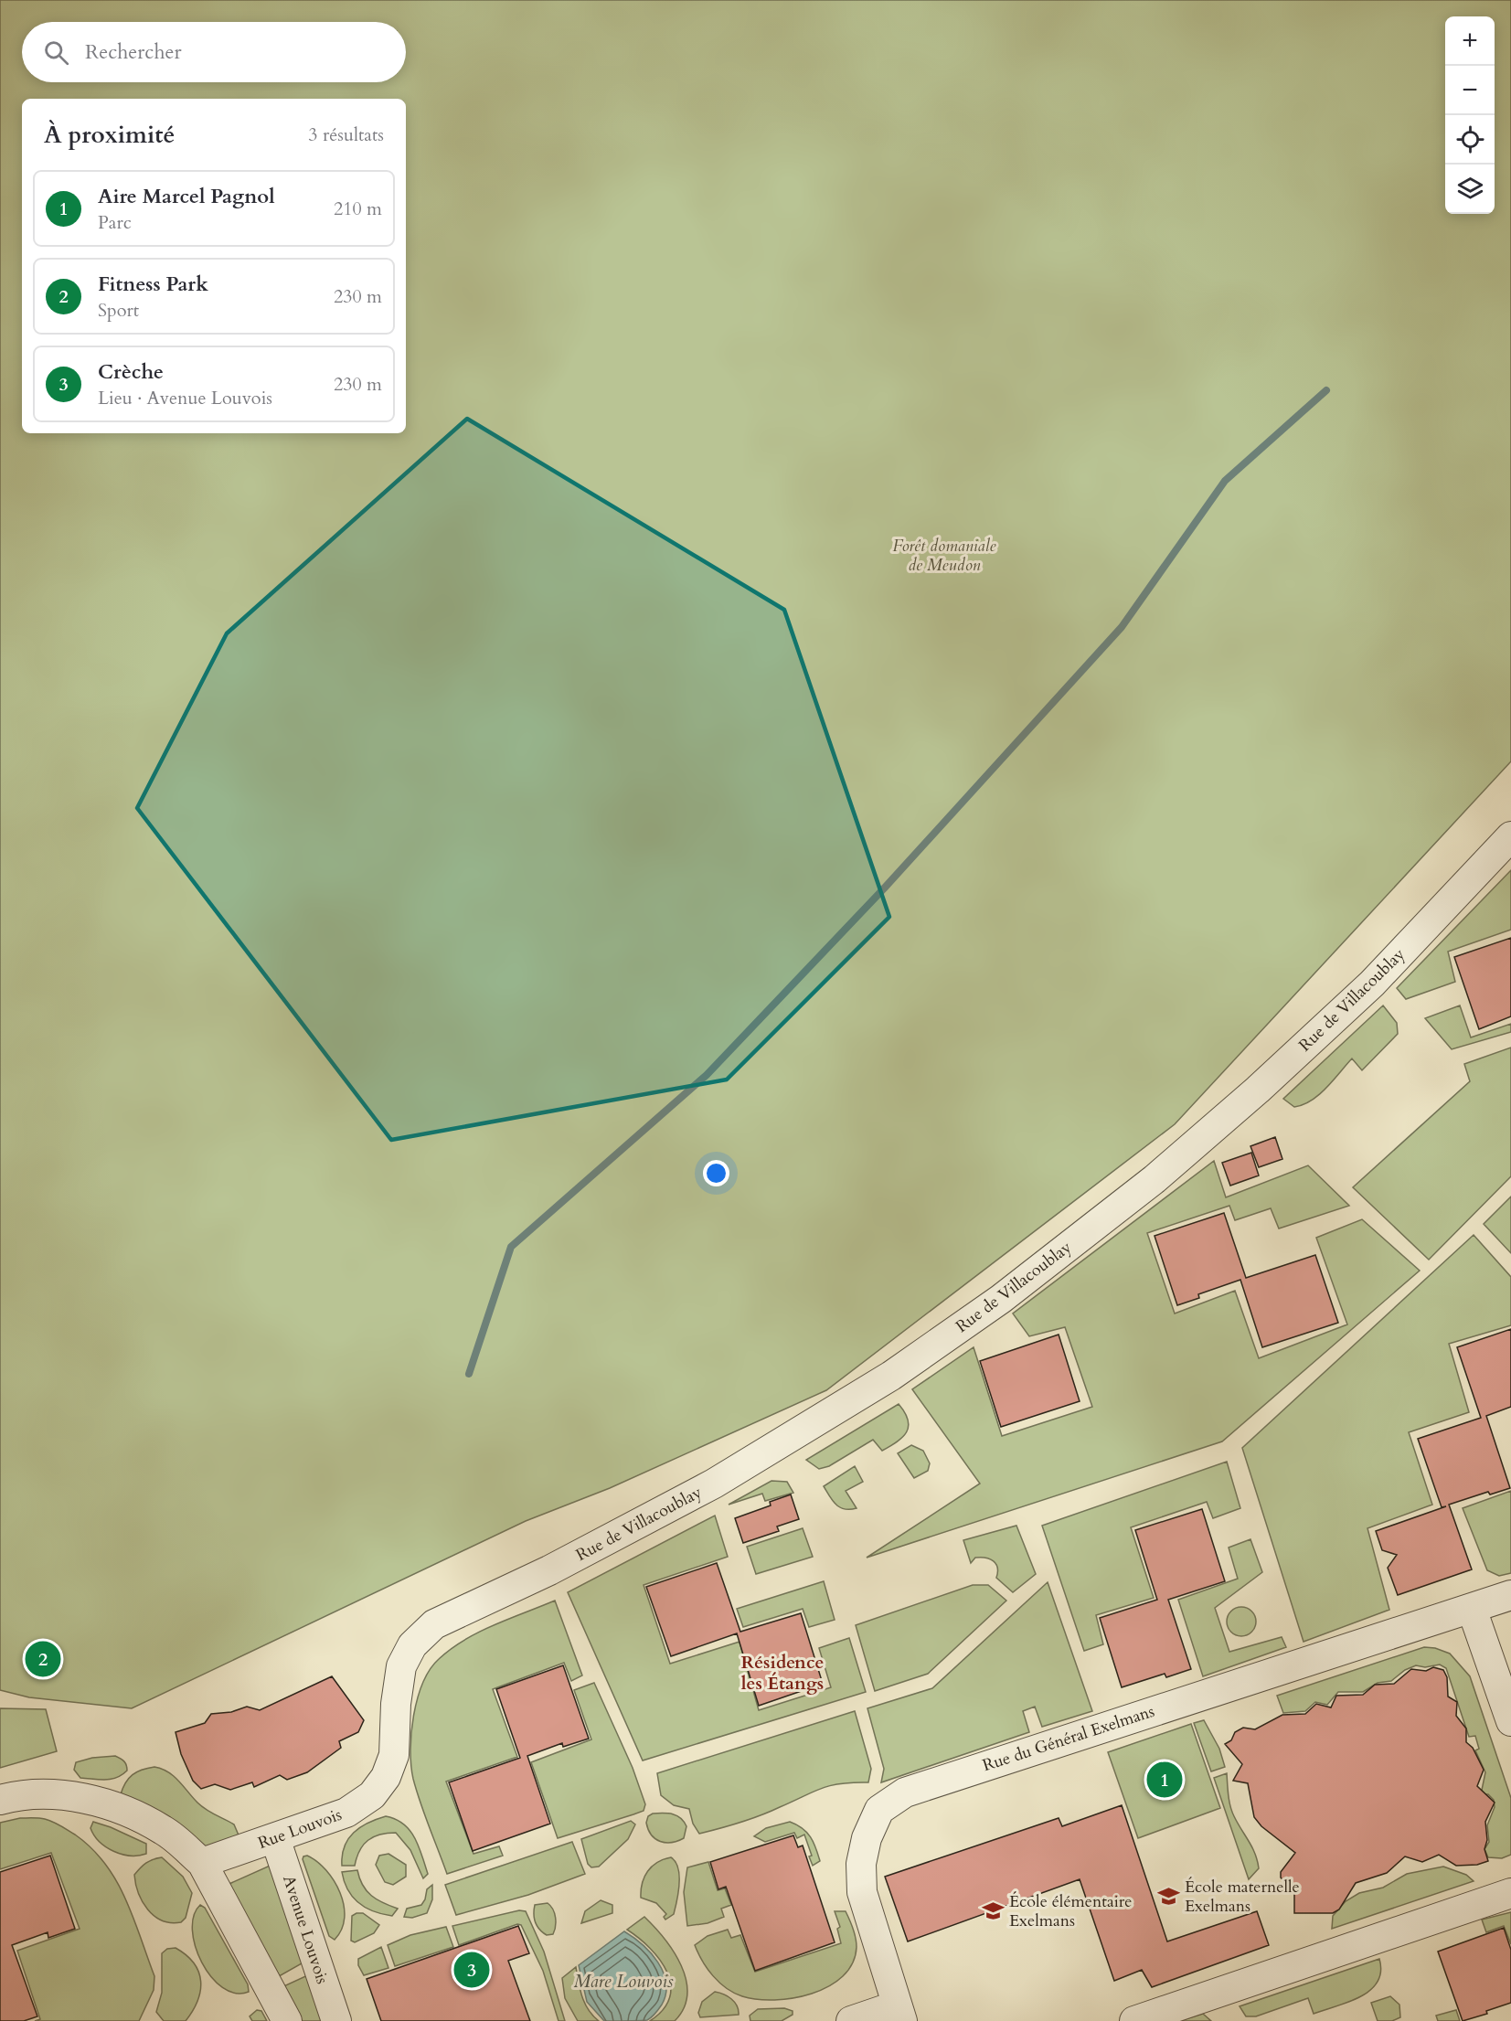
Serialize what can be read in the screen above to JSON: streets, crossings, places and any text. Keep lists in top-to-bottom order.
{
  "streets": {
    "street": [
      "Rue de Villacoublay",
      "Rue du Général Exelmans",
      "Rue Louvois",
      "Avenue Louvois"
    ]
  },
  "crossings": [
    ["Rue de Villacoublay", "Rue Louvois"],
    ["Rue Louvois", "Avenue Louvois"]
  ],
  "districts": ["Résidence les Étangs"],
  "water": ["Mare Louvois"],
  "parks": ["Forêt domaniale de Meudon"],
  "places": {
    "school or university": ["École maternelle Exelmans", "École élémentaire Exelmans"]
  },
  "page": {
    "map_buttons": ["+", "−"],
    "search": "Rechercher",
    "heading": ["À proximité", "3 résultats"],
    "list": [
      {
        "mark": "1",
        "name": "Aire Marcel Pagnol",
        "note": "Parc",
        "value": "210 m"
      },
      {
        "mark": "2",
        "name": "Fitness Park",
        "note": "Sport",
        "value": "230 m"
      },
      {
        "mark": "3",
        "name": "Crèche",
        "note": "Lieu · Avenue Louvois",
        "value": "230 m"
      }
    ],
    "pins": ["2", "1", "3"]
  }
}
